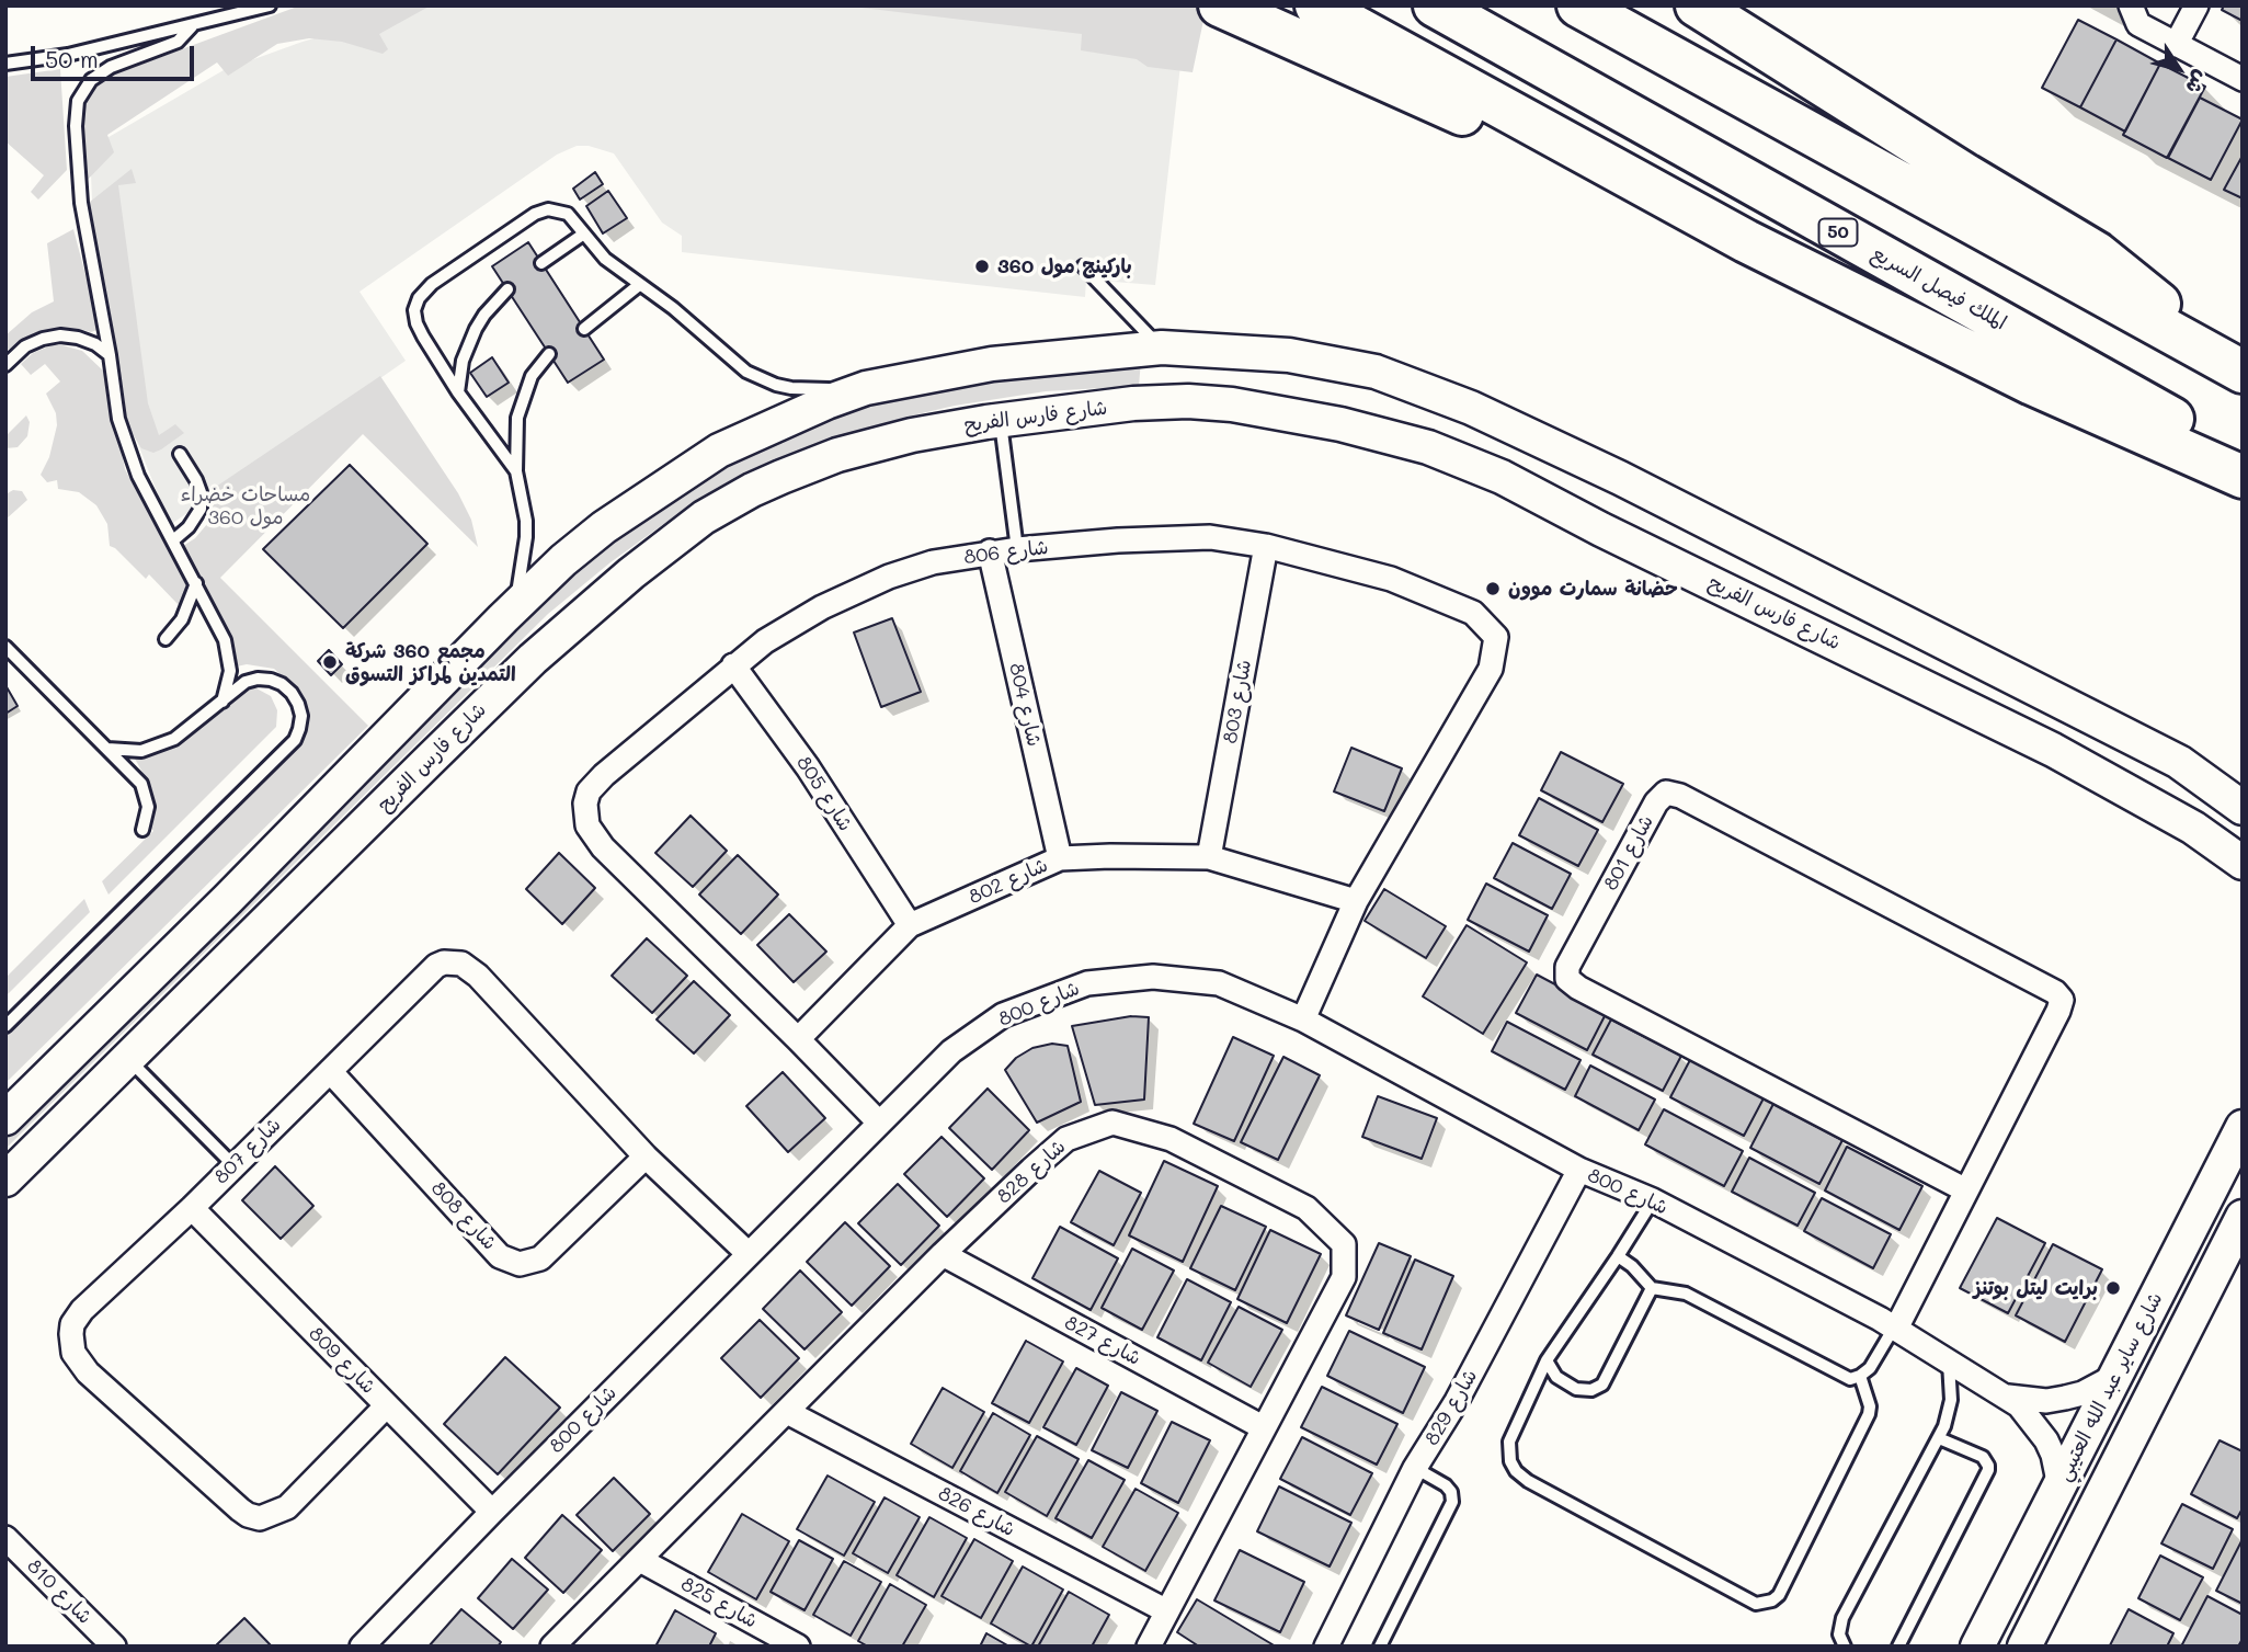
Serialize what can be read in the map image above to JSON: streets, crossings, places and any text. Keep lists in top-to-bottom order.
{
  "streets": {
    "highway": ["50", "الملك فيصل السريع"],
    "street": [
      "شارع فارس الفريح",
      "شارع 806",
      "شارع 803",
      "شارع 804",
      "شارع 805",
      "شارع 801",
      "شارع 802",
      "شارع 800",
      "شارع 807",
      "شارع 828",
      "شارع 808",
      "شارع 827",
      "شارع 809",
      "شارع ساير عبد الله العتيبي",
      "شارع 829",
      "شارع 826",
      "شارع 810",
      "شارع 825"
    ]
  },
  "crossings": [
    ["شارع 806", "شارع 803"],
    ["شارع 806", "شارع 804"],
    ["شارع 806", "شارع 805"],
    ["شارع 806", "شارع 802"],
    ["شارع 806", "شارع 800"],
    ["شارع 803", "شارع 802"],
    ["شارع 804", "شارع 802"],
    ["شارع 805", "شارع 802"],
    ["شارع 801", "شارع 800"],
    ["شارع 800", "شارع 807"],
    ["شارع 800", "شارع 809"],
    ["شارع 800", "شارع ساير عبد الله العتيبي"],
    ["شارع 800", "شارع 829"],
    ["شارع 807", "شارع 808"],
    ["شارع 807", "شارع 809"],
    ["شارع 828", "شارع 827"],
    ["شارع 828", "شارع 826"],
    ["شارع 828", "شارع 825"]
  ],
  "parks": ["مساحات خضراء 360 مول"],
  "places": [
    "باركينج مول 360",
    "حضانة سمارت موون",
    "مجمع 360 شركة التمدين لمراكز التسوق",
    "برايت ليتل بوتنز"
  ],
  "scale_bar": "50 m",
  "north": "bottom right"
}
